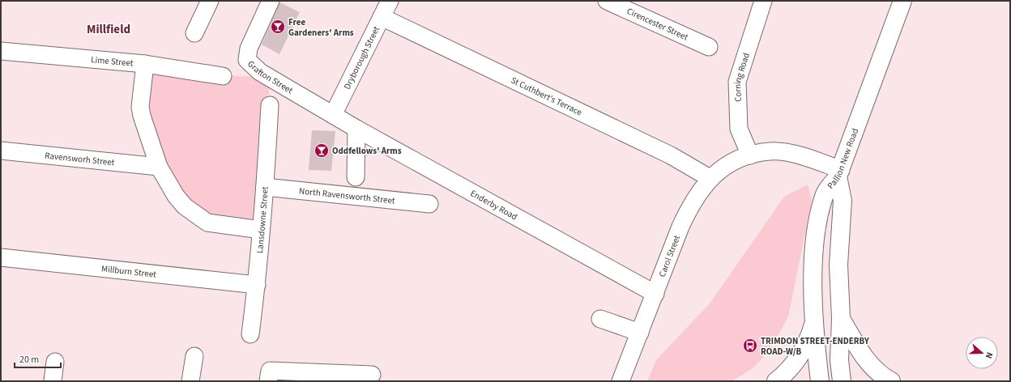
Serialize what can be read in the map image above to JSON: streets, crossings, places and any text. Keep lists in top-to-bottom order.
{
  "streets": {
    "street": [
      "Cirencester Street",
      "Dryborough Street",
      "Lime Street",
      "Grafton Street",
      "Corning Road",
      "St Cuthbert's Terrace",
      "Pallion New Road",
      "Ravensworh Street",
      "North Ravensworth Street",
      "Enderby Road",
      "Lansdowne Street",
      "Carol Street",
      "Millburn Street"
    ]
  },
  "crossings": [
    ["Dryborough Street", "Grafton Street"],
    ["Dryborough Street", "St Cuthbert's Terrace"],
    ["Dryborough Street", "Enderby Road"],
    ["Grafton Street", "Enderby Road"],
    ["Corning Road", "Carol Street"],
    ["St Cuthbert's Terrace", "Carol Street"],
    ["Pallion New Road", "Carol Street"],
    ["North Ravensworth Street", "Lansdowne Street"],
    ["Enderby Road", "Carol Street"],
    ["Lansdowne Street", "Millburn Street"]
  ],
  "districts": ["Millfield"],
  "places": {
    "bar": ["Free Gardeners' Arms", "Oddfellows' Arms"],
    "bus stop": ["TRIMDON STREET-ENDERBY ROAD-W/B"]
  },
  "scale_bar": "20 m",
  "north": "right"
}
